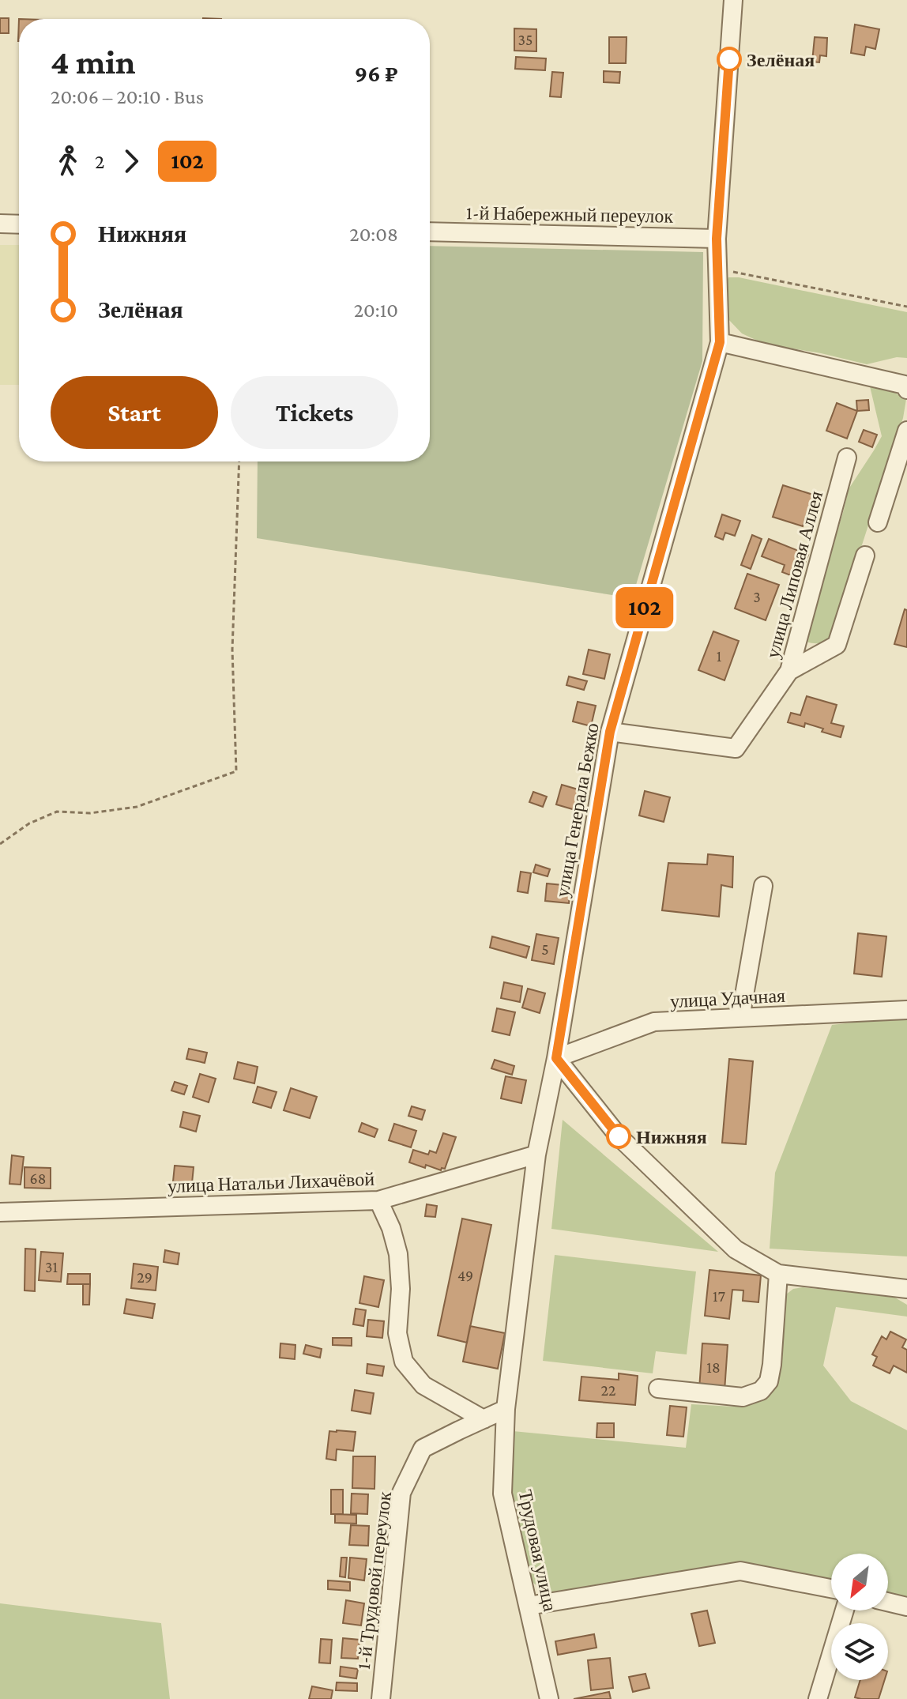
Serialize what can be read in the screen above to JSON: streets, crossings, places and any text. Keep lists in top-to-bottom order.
{
  "streets": {
    "street": [
      "1-й Набережный переулок",
      "улица Липовая Аллея",
      "улица Генерала Бежко",
      "улица Удачная",
      "улица Натальи Лихачёвой",
      "Трудовая улица",
      "1-й Трудовой переулок"
    ]
  },
  "crossings": [
    ["1-й Набережный переулок", "улица Генерала Бежко"],
    ["улица Липовая Аллея", "улица Генерала Бежко"],
    ["улица Генерала Бежко", "улица Удачная"],
    ["улица Генерала Бежко", "улица Натальи Лихачёвой"],
    ["улица Генерала Бежко", "Трудовая улица"],
    ["улица Генерала Бежко", "1-й Трудовой переулок"],
    ["Трудовая улица", "1-й Трудовой переулок"]
  ],
  "places": ["Зелёная", "Нижняя"],
  "lines": ["bus line 102"],
  "house_numbers": [
    "35",
    "3",
    "1",
    "5",
    "68",
    "31",
    "49",
    "29",
    "17",
    "18",
    "22"
  ],
  "north": "bottom left",
  "page": {
    "on_map": "102",
    "heading": ["4 min", "20:06 – 20:10 · Bus", "96 ₽"],
    "legs": ["2", "102"],
    "list": [
      {
        "name": "Нижняя",
        "value": "20:08"
      },
      {
        "name": "Зелёная",
        "value": "20:10"
      }
    ],
    "buttons": ["Start", "Tickets"]
  }
}
